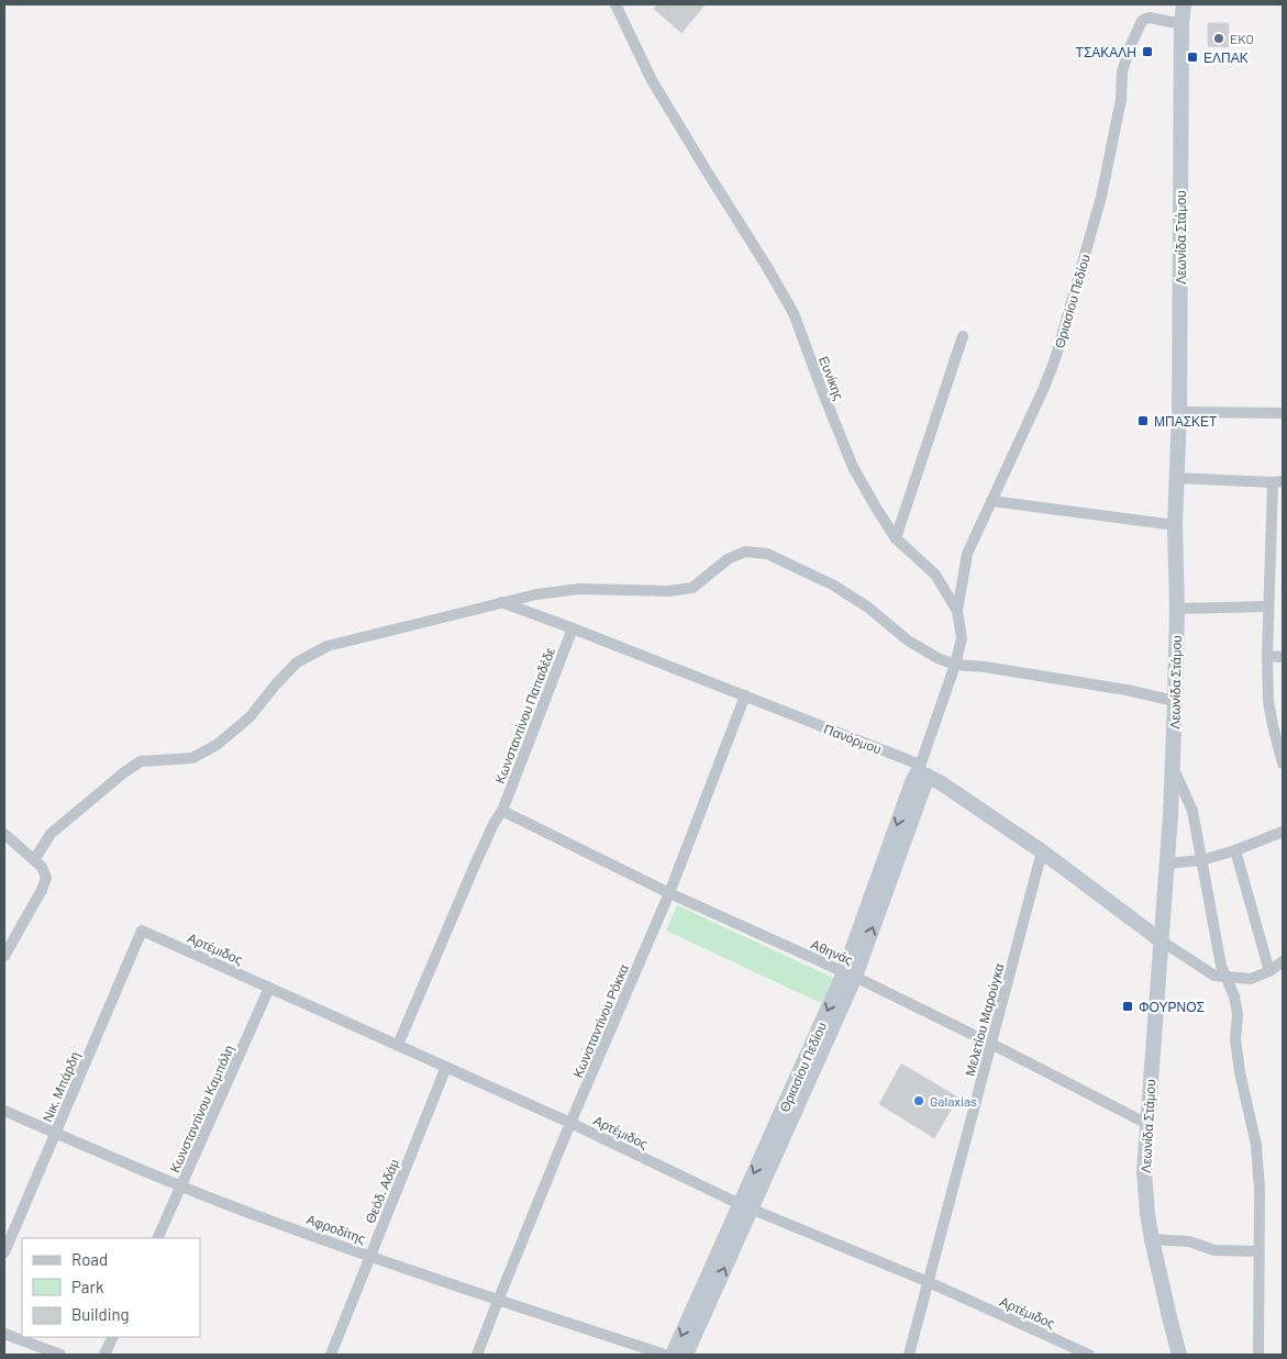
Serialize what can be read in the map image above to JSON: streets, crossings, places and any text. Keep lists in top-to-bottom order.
{
  "streets": {
    "main road": ["Λεωνίδα Στάμου", "Θριασίου Πεδίου", "Πανόρμου"],
    "street": [
      "Ευνίκης",
      "Κωνσταντίνου Παπαδέδε",
      "Αρτέμιδος",
      "Αθηνάς",
      "Μελετίου Μαρούγκα",
      "Κωνσταντίνου Ρόκκα",
      "Νικ. Μπάρδη",
      "Κωνσταντίνου Καμπόλη",
      "Θεόδ. Αδάμ",
      "Αφροδίτης"
    ]
  },
  "crossings": [
    ["Λεωνίδα Στάμου", "Θριασίου Πεδίου"],
    ["Λεωνίδα Στάμου", "Πανόρμου"],
    ["Λεωνίδα Στάμου", "Αθηνάς"],
    ["Θριασίου Πεδίου", "Ευνίκης"],
    ["Θριασίου Πεδίου", "Πανόρμου"],
    ["Θριασίου Πεδίου", "Αρτέμιδος"],
    ["Θριασίου Πεδίου", "Αθηνάς"],
    ["Ευνίκης", "Πανόρμου"],
    ["Κωνσταντίνου Παπαδέδε", "Πανόρμου"],
    ["Κωνσταντίνου Παπαδέδε", "Αρτέμιδος"],
    ["Κωνσταντίνου Παπαδέδε", "Αθηνάς"],
    ["Πανόρμου", "Μελετίου Μαρούγκα"],
    ["Πανόρμου", "Κωνσταντίνου Ρόκκα"],
    ["Αρτέμιδος", "Μελετίου Μαρούγκα"],
    ["Αρτέμιδος", "Κωνσταντίνου Ρόκκα"],
    ["Αρτέμιδος", "Νικ. Μπάρδη"],
    ["Αρτέμιδος", "Κωνσταντίνου Καμπόλη"],
    ["Αρτέμιδος", "Θεόδ. Αδάμ"],
    ["Αθηνάς", "Μελετίου Μαρούγκα"],
    ["Αθηνάς", "Κωνσταντίνου Ρόκκα"],
    ["Κωνσταντίνου Ρόκκα", "Αφροδίτης"],
    ["Νικ. Μπάρδη", "Αφροδίτης"],
    ["Κωνσταντίνου Καμπόλη", "Αφροδίτης"],
    ["Θεόδ. Αδάμ", "Αφροδίτης"]
  ],
  "places": {
    "other": ["EKO", "Galaxias"],
    "transit": [
      "ΤΣΑΚΑΛΗ",
      "ΕΛΠΑΚ",
      "ΜΠΑΣΚΕΤ",
      "ΦΟΥΡΝΟΣ"
    ]
  },
  "legend": ["Road", "Park", "Building"]
}
